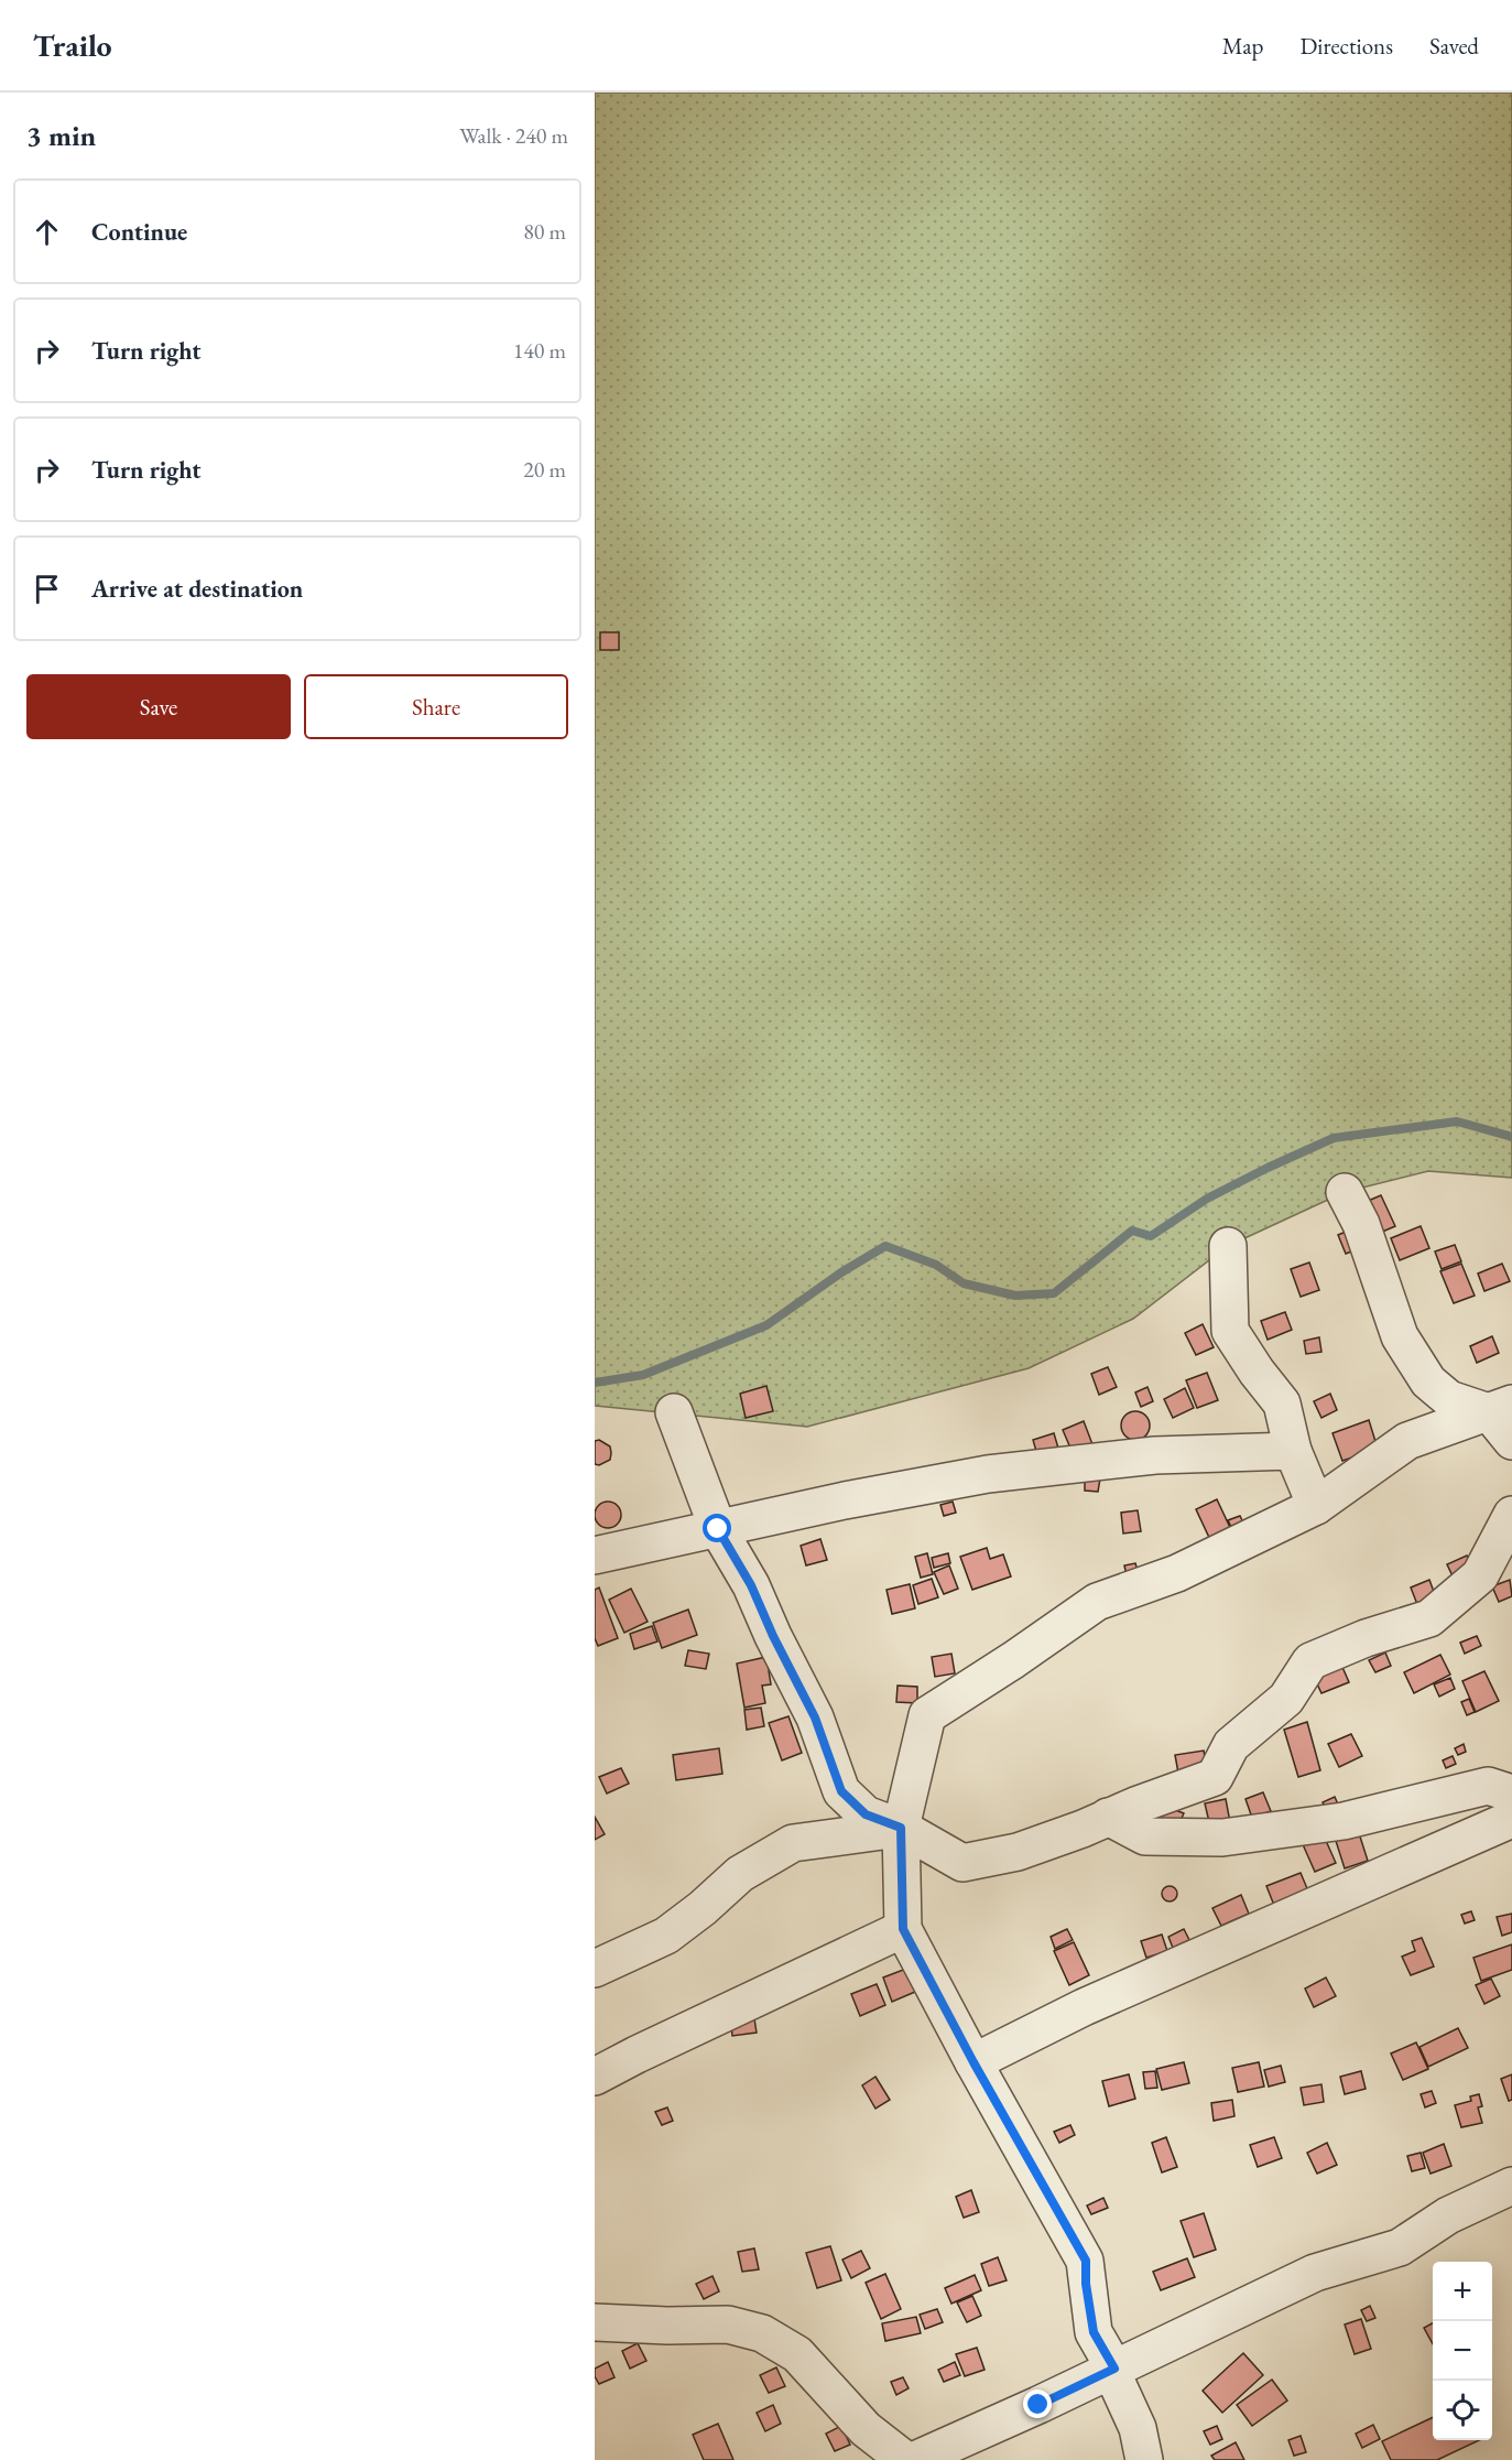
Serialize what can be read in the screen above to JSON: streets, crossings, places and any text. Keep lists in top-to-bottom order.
{
  "page": {
    "header": "Trailo",
    "nav": ["Map", "Directions", "Saved"],
    "heading": ["3 min", "Walk · 240 m"],
    "list": [
      ["Continue", "80 m"],
      ["Turn right", "140 m"],
      ["Turn right", "20 m"],
      "Arrive at destination"
    ],
    "buttons": ["Save", "Share"],
    "map_buttons": ["+", "−"]
  }
}
